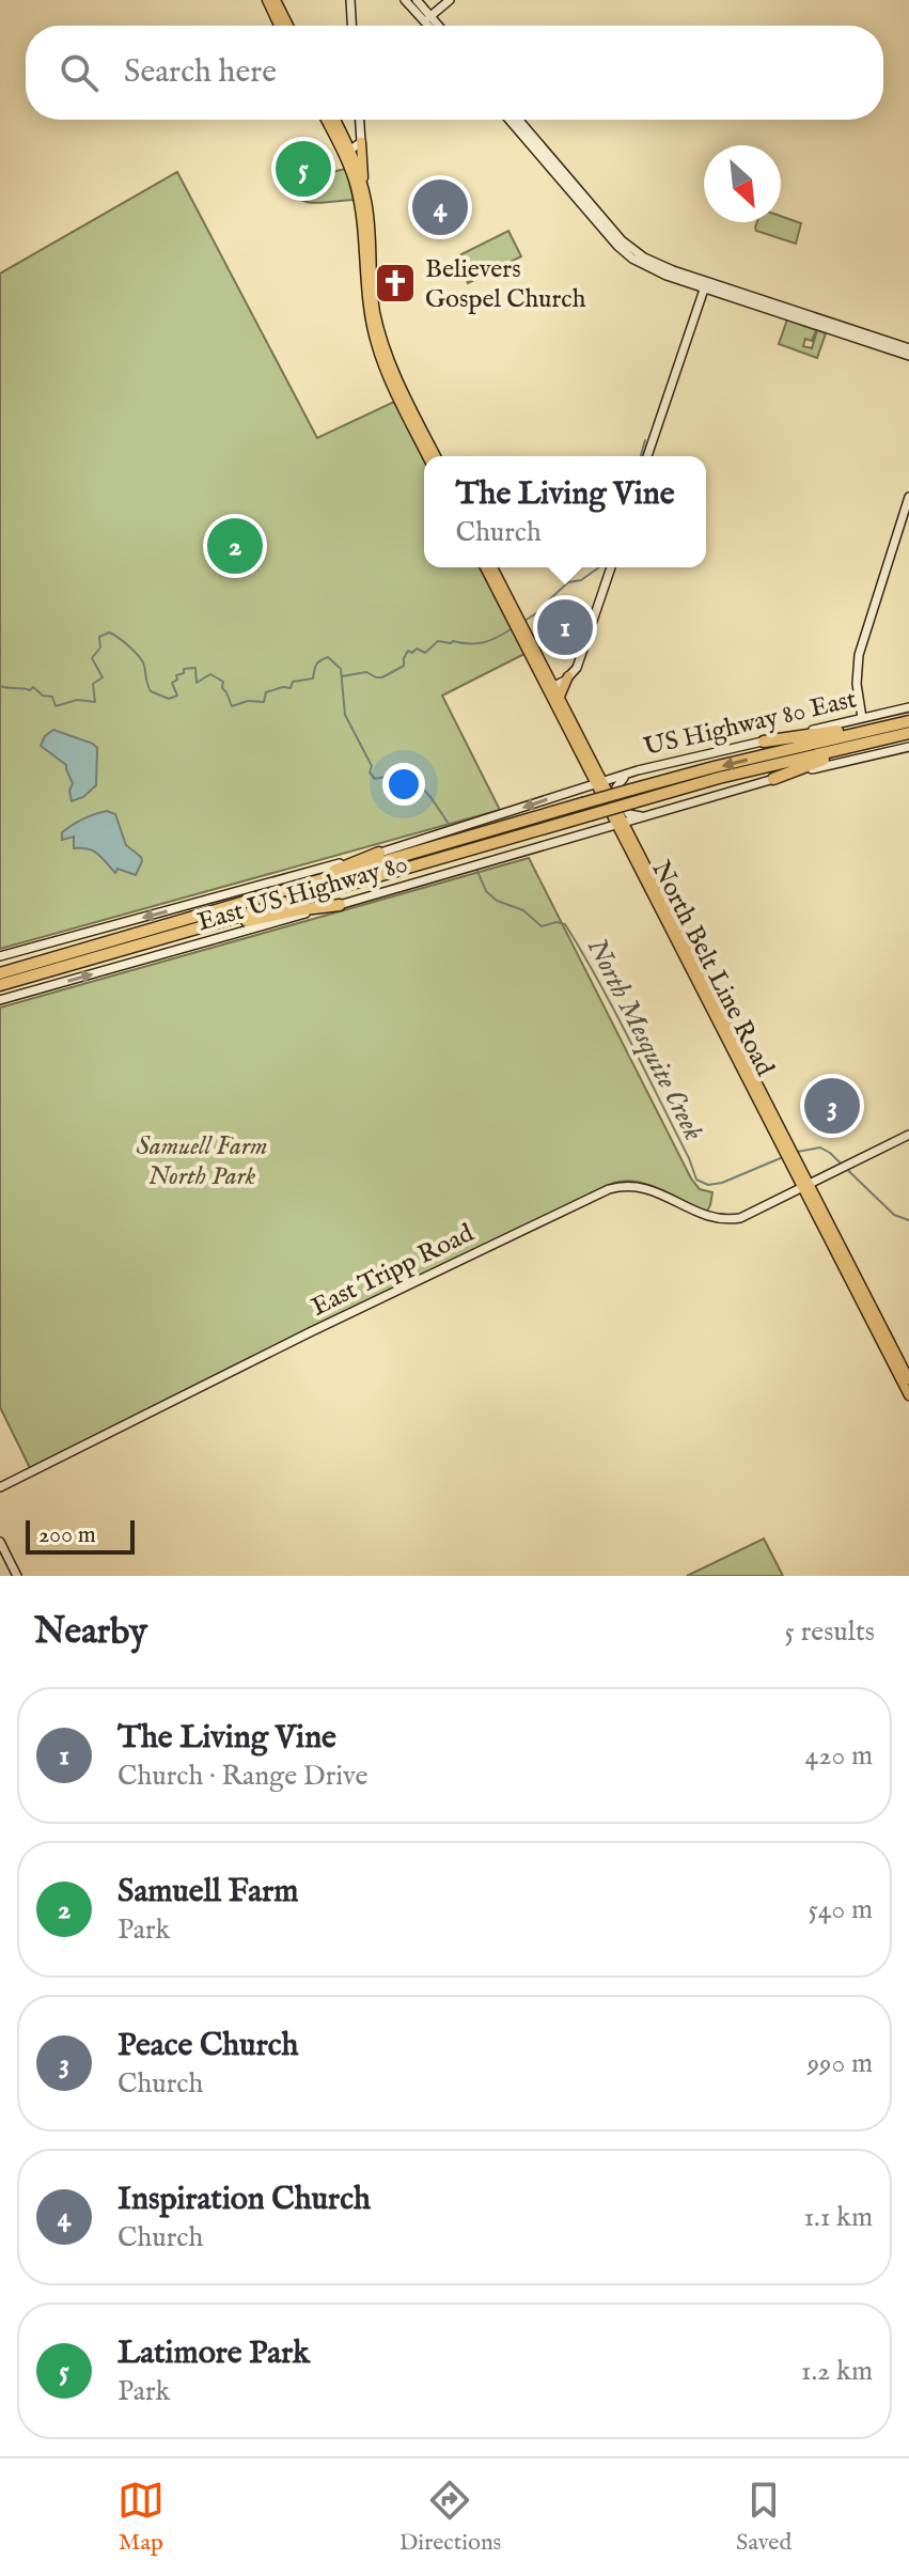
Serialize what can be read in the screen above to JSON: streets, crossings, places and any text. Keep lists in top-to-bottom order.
{
  "streets": {
    "main road": [
      "US Highway 80 East",
      "East US Highway 80",
      "North Belt Line Road",
      "East Tripp Road"
    ]
  },
  "crossings": [
    ["US Highway 80 East", "East US Highway 80"],
    ["US Highway 80 East", "North Belt Line Road"],
    ["East US Highway 80", "North Belt Line Road"],
    ["North Belt Line Road", "East Tripp Road"]
  ],
  "water": ["North Mesquite Creek"],
  "parks": ["Samuell Farm North Park"],
  "places": {
    "church": ["Believers Gospel Church"]
  },
  "scale_bar": "200 m",
  "north": "bottom right",
  "page": {
    "search": "Search here",
    "pins": [
      "5",
      "4",
      "2",
      "1",
      "3"
    ],
    "popup": ["The Living Vine", "Church"],
    "scale": "200 m",
    "heading": ["Nearby", "5 results"],
    "list": [
      {
        "mark": "1",
        "name": "The Living Vine",
        "note": "Church · Range Drive",
        "value": "420 m"
      },
      {
        "mark": "2",
        "name": "Samuell Farm",
        "note": "Park",
        "value": "540 m"
      },
      {
        "mark": "3",
        "name": "Peace Church",
        "note": "Church",
        "value": "990 m"
      },
      {
        "mark": "4",
        "name": "Inspiration Church",
        "note": "Church",
        "value": "1.1 km"
      },
      {
        "mark": "5",
        "name": "Latimore Park",
        "note": "Park",
        "value": "1.2 km"
      }
    ],
    "nav": ["Map", "Directions", "Saved"]
  }
}
